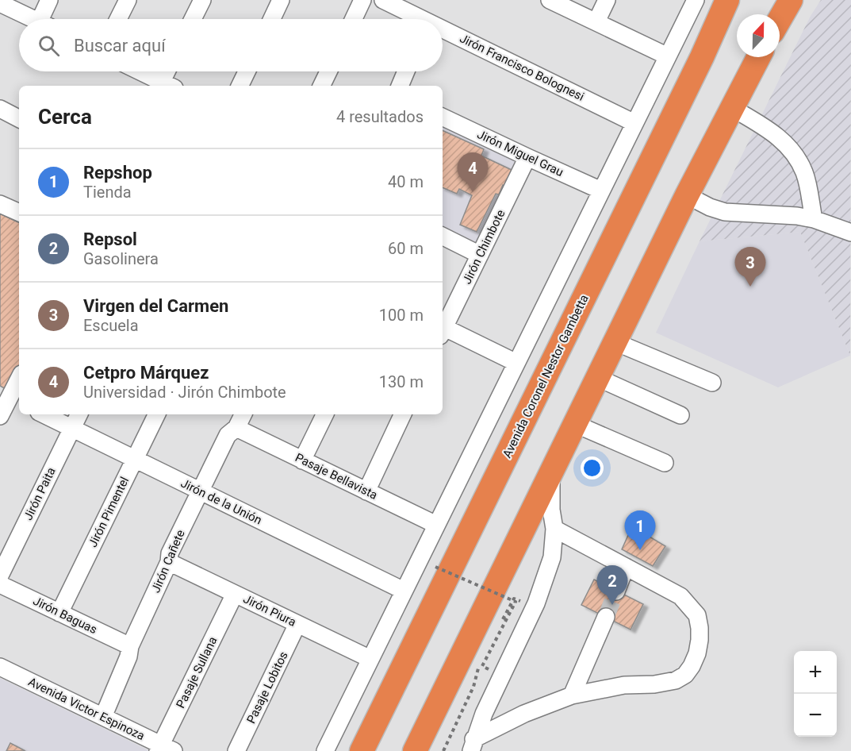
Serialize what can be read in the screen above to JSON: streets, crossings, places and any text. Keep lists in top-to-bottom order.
{
  "streets": {
    "highway": ["Avenida Coronel Nestor Gambetta"],
    "street": [
      "Jirón Francisco Bolognesi",
      "Jirón Miguel Grau",
      "Jirón Chimbote",
      "Pasaje Bellavista",
      "Jirón Paita",
      "Jirón de la Unión",
      "Jirón Pimentel",
      "Jirón Cañete",
      "Jirón Piura",
      "Jirón Baguas",
      "Pasaje Sullana",
      "Pasaje Lobitos",
      "Avenida Victor Espinoza"
    ]
  },
  "crossings": [
    ["Jirón Miguel Grau", "Jirón Chimbote"],
    ["Pasaje Bellavista", "Jirón Cañete"],
    ["Jirón Paita", "Jirón de la Unión"],
    ["Jirón de la Unión", "Jirón Pimentel"],
    ["Jirón de la Unión", "Jirón Cañete"],
    ["Jirón Pimentel", "Jirón Baguas"],
    ["Jirón Cañete", "Jirón Piura"],
    ["Jirón Cañete", "Jirón Baguas"],
    ["Jirón Cañete", "Avenida Victor Espinoza"],
    ["Jirón Piura", "Pasaje Sullana"],
    ["Jirón Piura", "Pasaje Lobitos"],
    ["Pasaje Sullana", "Avenida Victor Espinoza"]
  ],
  "north": "top",
  "page": {
    "search": "Buscar aquí",
    "heading": ["Cerca", "4 resultados"],
    "list": [
      {
        "mark": "1",
        "name": "Repshop",
        "note": "Tienda",
        "value": "40 m"
      },
      {
        "mark": "2",
        "name": "Repsol",
        "note": "Gasolinera",
        "value": "60 m"
      },
      {
        "mark": "3",
        "name": "Virgen del Carmen",
        "note": "Escuela",
        "value": "100 m"
      },
      {
        "mark": "4",
        "name": "Cetpro Márquez",
        "note": "Universidad · Jirón Chimbote",
        "value": "130 m"
      }
    ],
    "pins": [
      "4",
      "3",
      "1",
      "2"
    ],
    "map_buttons": ["+", "−"]
  }
}
